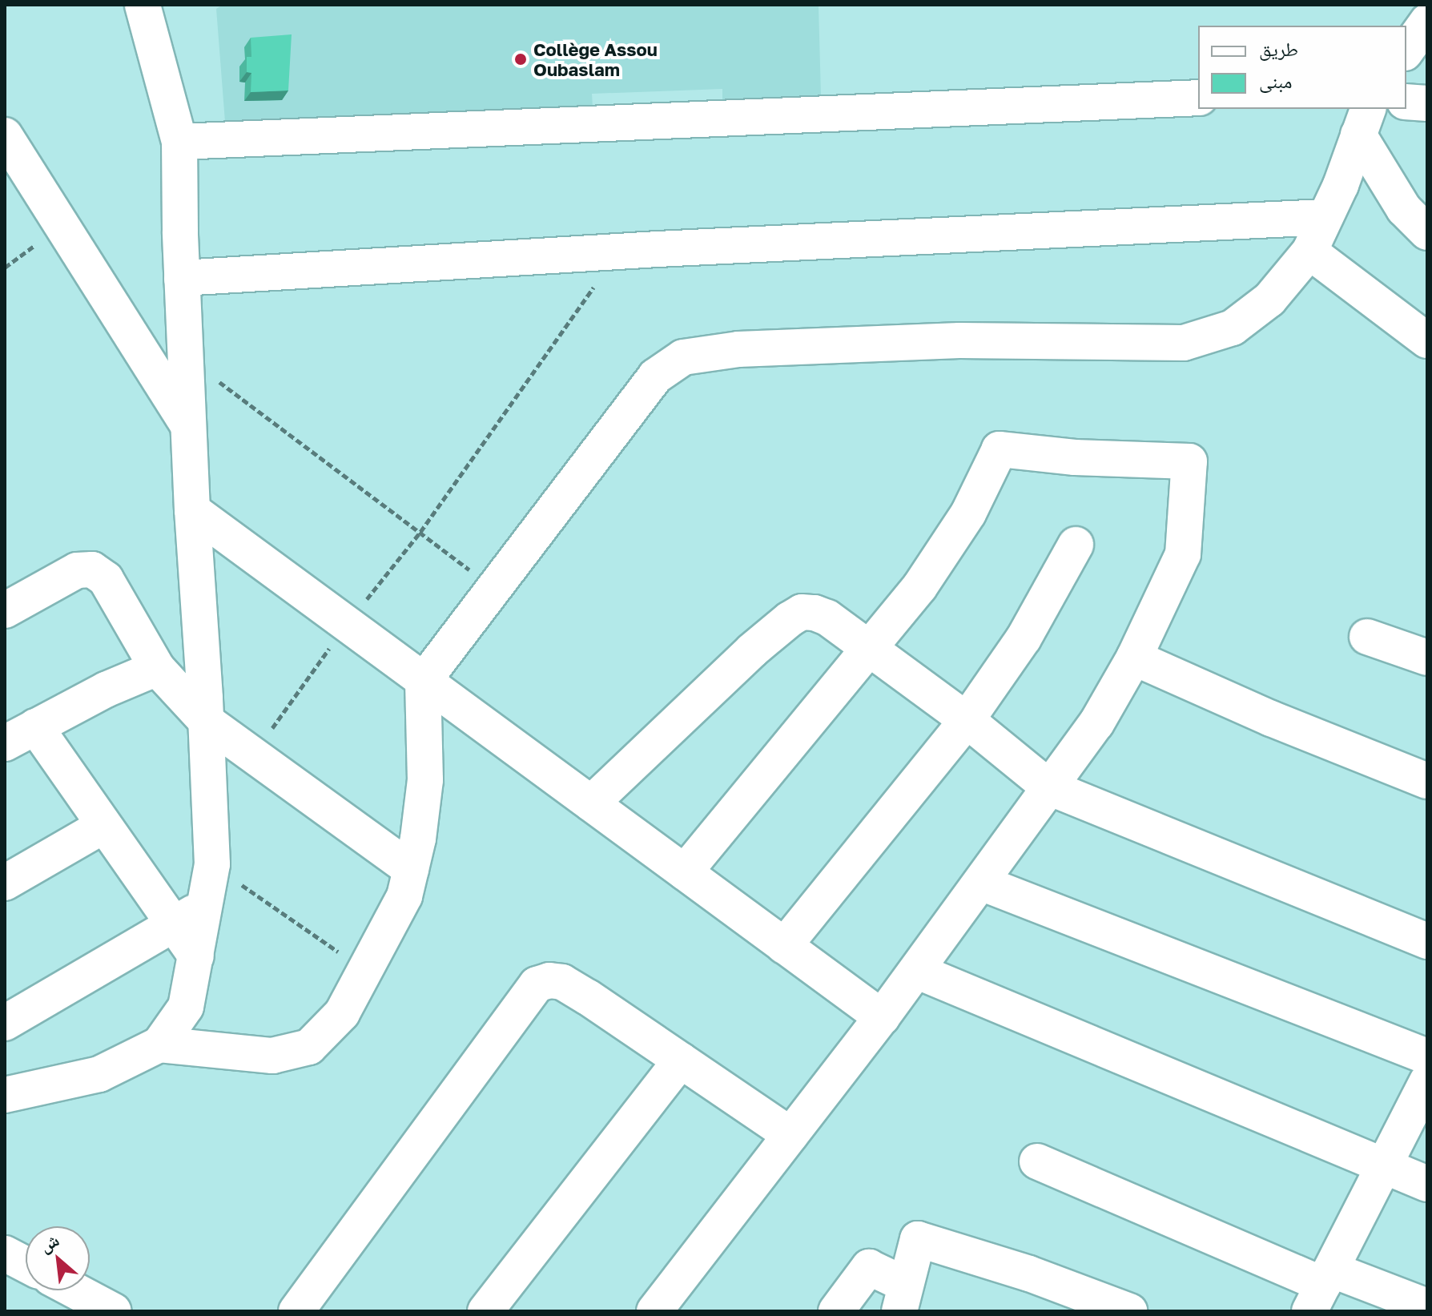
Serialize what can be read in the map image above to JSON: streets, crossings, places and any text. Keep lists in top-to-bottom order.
{
  "places": ["Collège Assou Oubaslam"],
  "legend": ["طريق", "مبنى"],
  "north": "top left"
}
